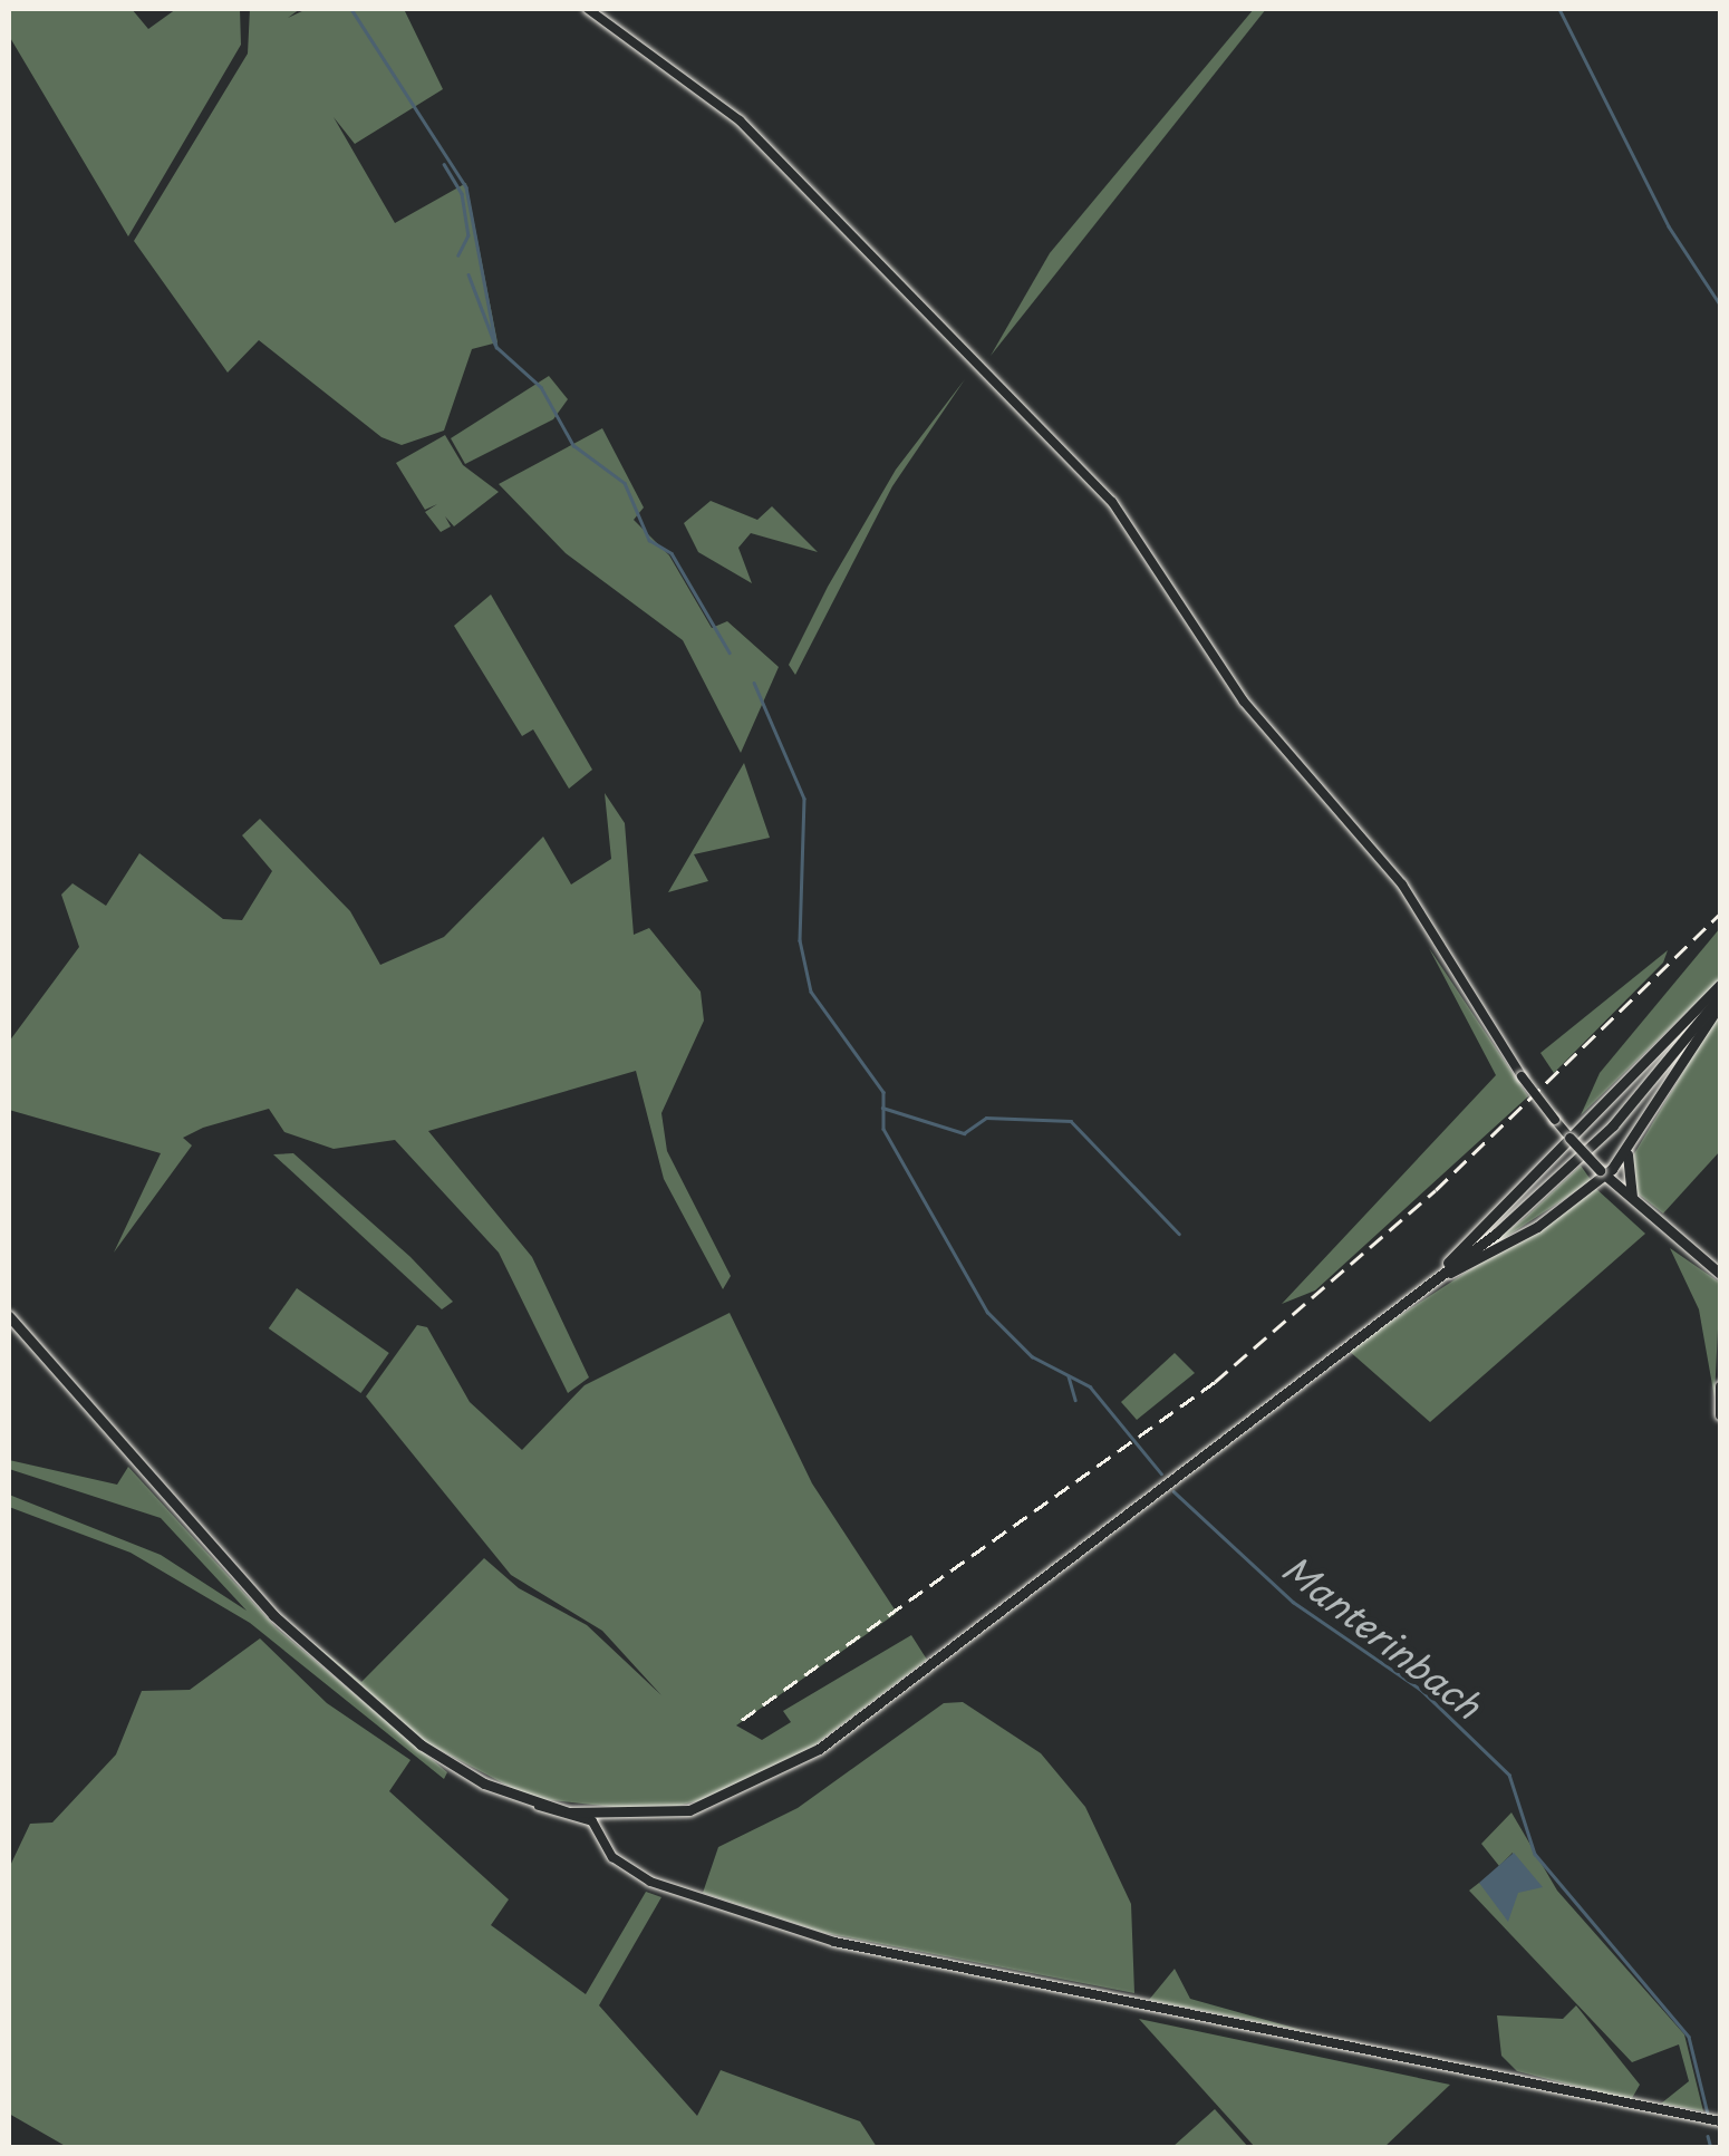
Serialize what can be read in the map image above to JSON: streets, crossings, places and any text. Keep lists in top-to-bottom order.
{
  "water": ["Manterinbach"]
}
